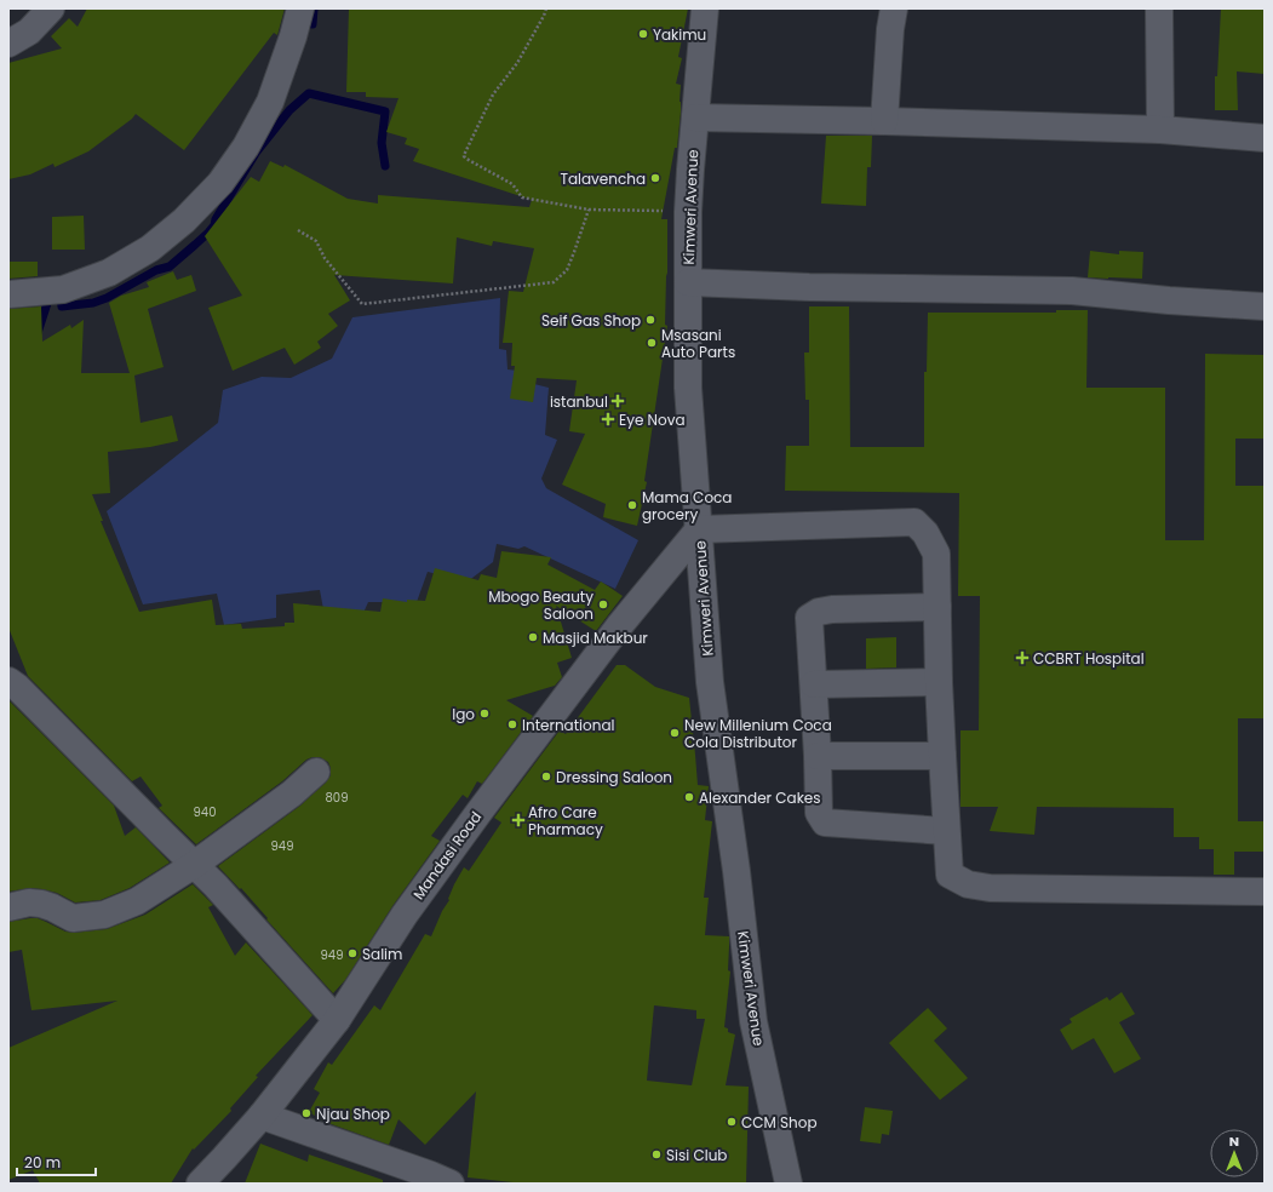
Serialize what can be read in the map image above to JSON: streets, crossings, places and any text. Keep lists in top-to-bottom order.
{
  "streets": {
    "street": ["Kimweri Avenue", "Mandasi Road"]
  },
  "crossings": [
    ["Kimweri Avenue", "Mandasi Road"]
  ],
  "places": {
    "other": [
      "Yakimu",
      "Talavencha",
      "Seif Gas Shop",
      "Msasani Auto Parts",
      "Mama Coca grocery",
      "Mbogo Beauty Saloon",
      "Masjid Makbur",
      "Igo",
      "International",
      "New Millenium Coca Cola Distributor",
      "Dressing Saloon",
      "Alexander Cakes",
      "Salim",
      "Njau Shop",
      "CCM Shop",
      "Sisi Club"
    ],
    "health": [
      "istanbul",
      "Eye Nova",
      "CCBRT Hospital",
      "Afro Care Pharmacy"
    ]
  },
  "house_numbers": [
    "809",
    "940",
    "949",
    "949"
  ],
  "scale_bar": "20 m",
  "north": "top"
}
